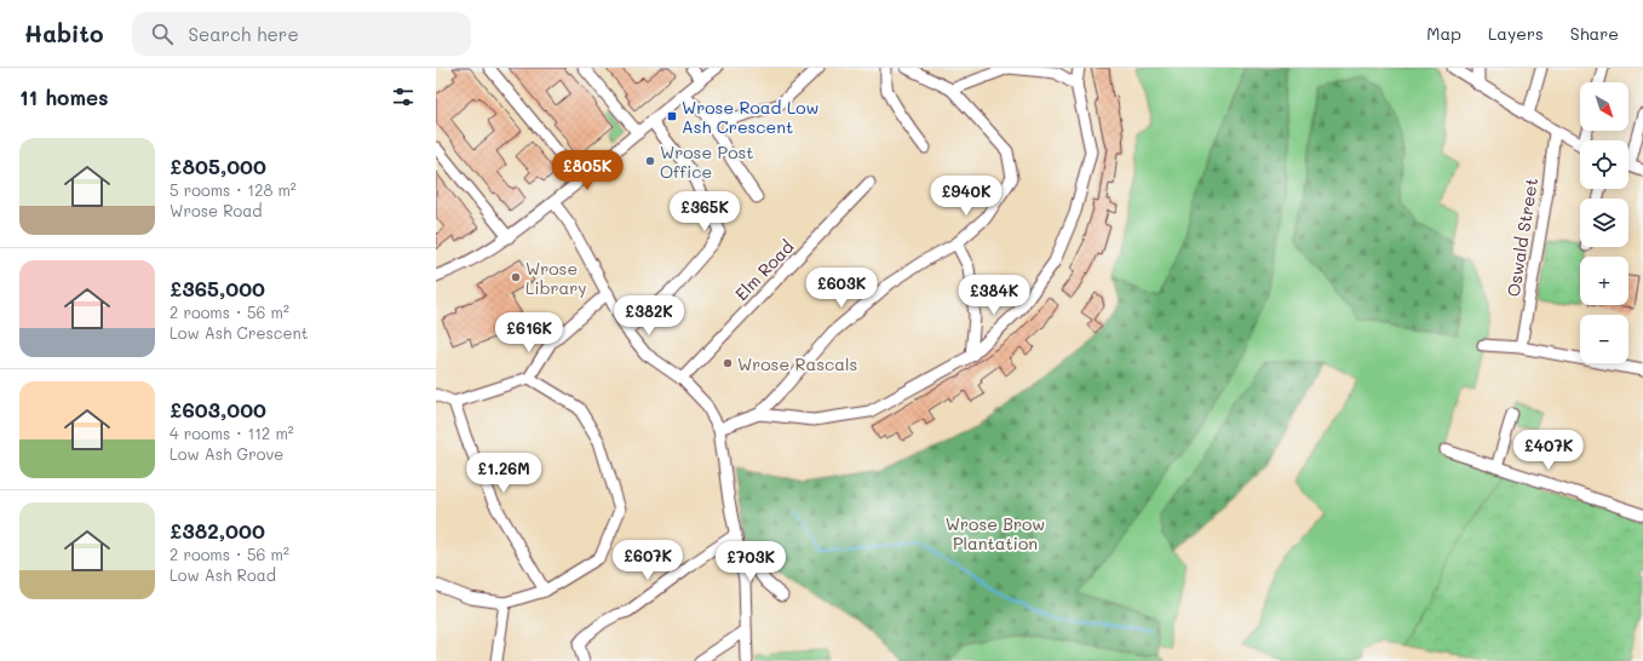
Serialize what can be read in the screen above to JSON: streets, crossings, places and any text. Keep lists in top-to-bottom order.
{
  "streets": {
    "street": ["Oswald Street", "Elm Road"]
  },
  "parks": ["Wrose Brow Plantation"],
  "places": {
    "transit": ["Wrose Road Low Ash Crescent"],
    "other": ["Wrose Post Office", "Wrose Library", "Wrose Rascals"]
  },
  "north": "bottom right",
  "page": {
    "header": "Habito",
    "search": "Search here",
    "nav": ["Map", "Layers", "Share"],
    "heading": "11 homes",
    "map_buttons": ["+", "−"],
    "list": [
      {
        "name": "£805,000",
        "note": "5 rooms · 128 m² · Wrose Road"
      },
      {
        "name": "£365,000",
        "note": "2 rooms · 56 m² · Low Ash Crescent"
      },
      {
        "name": "£603,000",
        "note": "4 rooms · 112 m² · Low Ash Grove"
      },
      {
        "name": "£382,000",
        "note": "2 rooms · 56 m² · Low Ash Road"
      }
    ],
    "price": [
      "£805K",
      "£940K",
      "£365K",
      "£603K",
      "£384K",
      "£382K",
      "£616K",
      "£407K",
      "£1.26M",
      "£607K",
      "£703K"
    ]
  }
}
